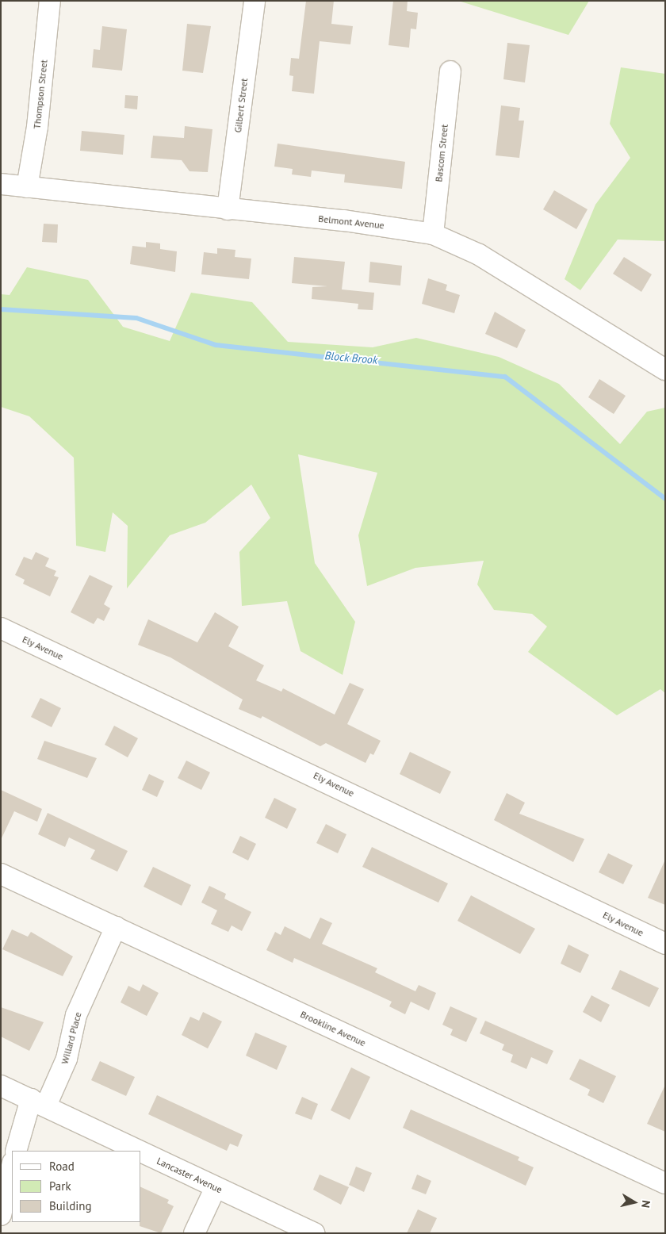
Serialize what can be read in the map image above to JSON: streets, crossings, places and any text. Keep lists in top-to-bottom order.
{
  "streets": {
    "street": [
      "Thompson Street",
      "Gilbert Street",
      "Bascom Street",
      "Belmont Avenue",
      "Ely Avenue",
      "Brookline Avenue",
      "Willard Place",
      "Lancaster Avenue"
    ]
  },
  "crossings": [
    ["Thompson Street", "Belmont Avenue"],
    ["Gilbert Street", "Belmont Avenue"],
    ["Bascom Street", "Belmont Avenue"],
    ["Brookline Avenue", "Willard Place"],
    ["Willard Place", "Lancaster Avenue"]
  ],
  "water": ["Block Brook"],
  "legend": ["Road", "Park", "Building"],
  "north": "right"
}
